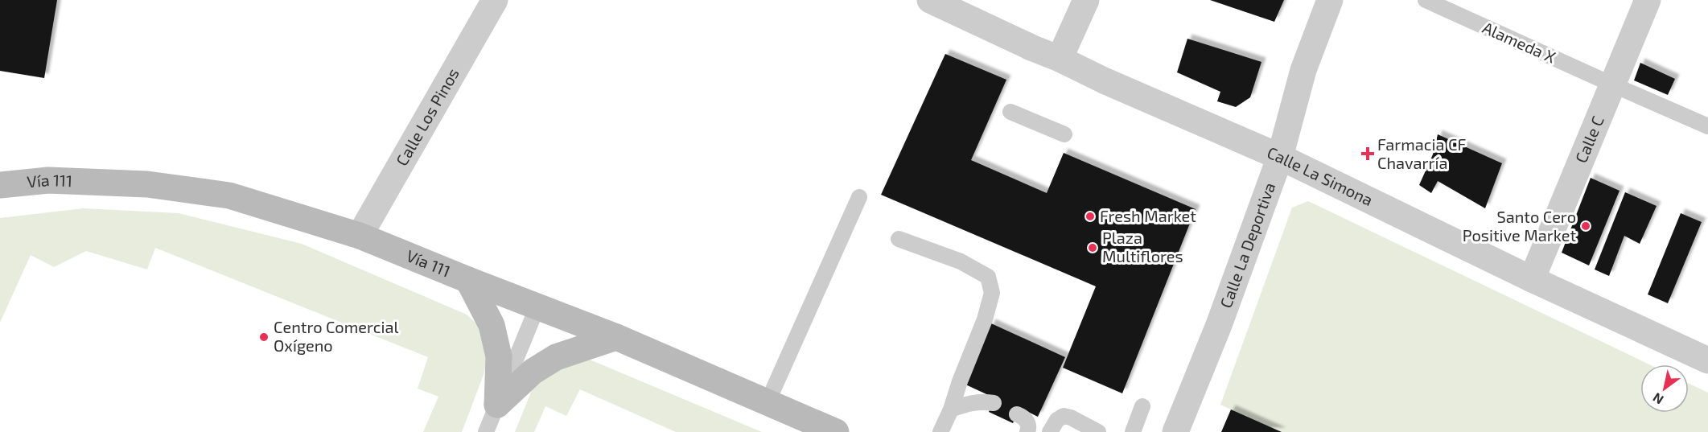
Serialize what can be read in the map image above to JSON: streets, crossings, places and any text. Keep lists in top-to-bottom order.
{
  "streets": {
    "main road": ["Vía 111"],
    "street": [
      "Calle Los Pinos",
      "Calle C",
      "Calle La Simona",
      "Calle La Deportiva"
    ],
    "lane": ["Alameda X"]
  },
  "crossings": [
    ["Alameda X", "Calle C"],
    ["Calle Los Pinos", "Vía 111"],
    ["Calle C", "Calle La Simona"],
    ["Calle La Simona", "Calle La Deportiva"]
  ],
  "places": {
    "health": ["Farmacia CF Chavarría"],
    "other": [
      "Fresh Market",
      "Santo Cero Positive Market",
      "Plaza Multiflores",
      "Centro Comercial Oxígeno"
    ]
  },
  "north": "bottom left"
}
